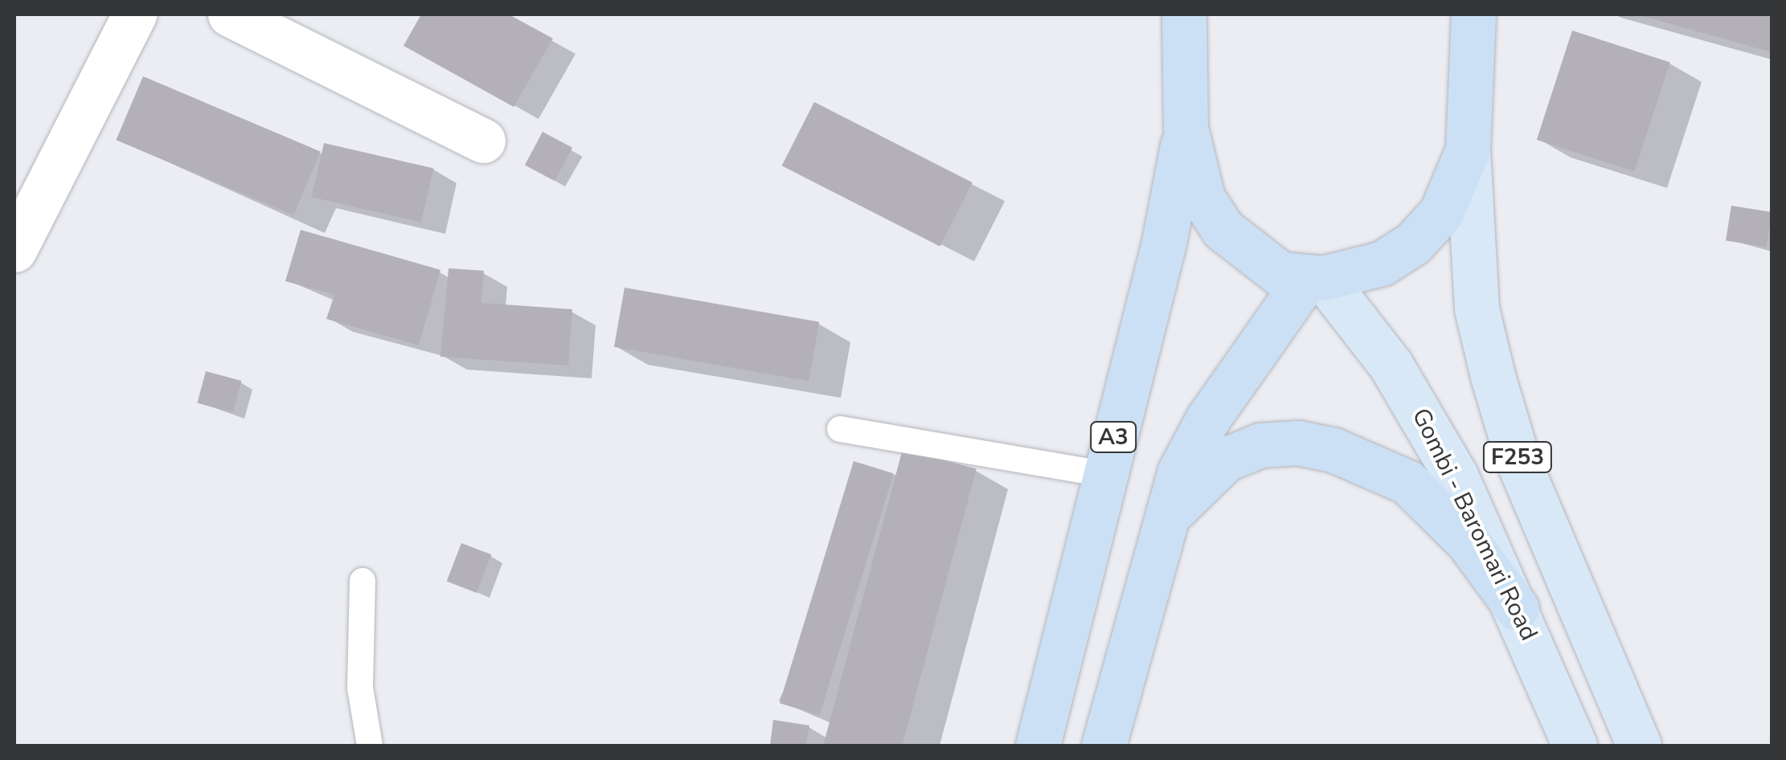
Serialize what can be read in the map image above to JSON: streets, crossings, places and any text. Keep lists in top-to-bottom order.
{
  "streets": {
    "highway": ["A3"],
    "main road": ["F253", "Gombi - Baromari Road"]
  },
  "crossings": [
    ["A3", "Gombi - Baromari Road"]
  ]
}
